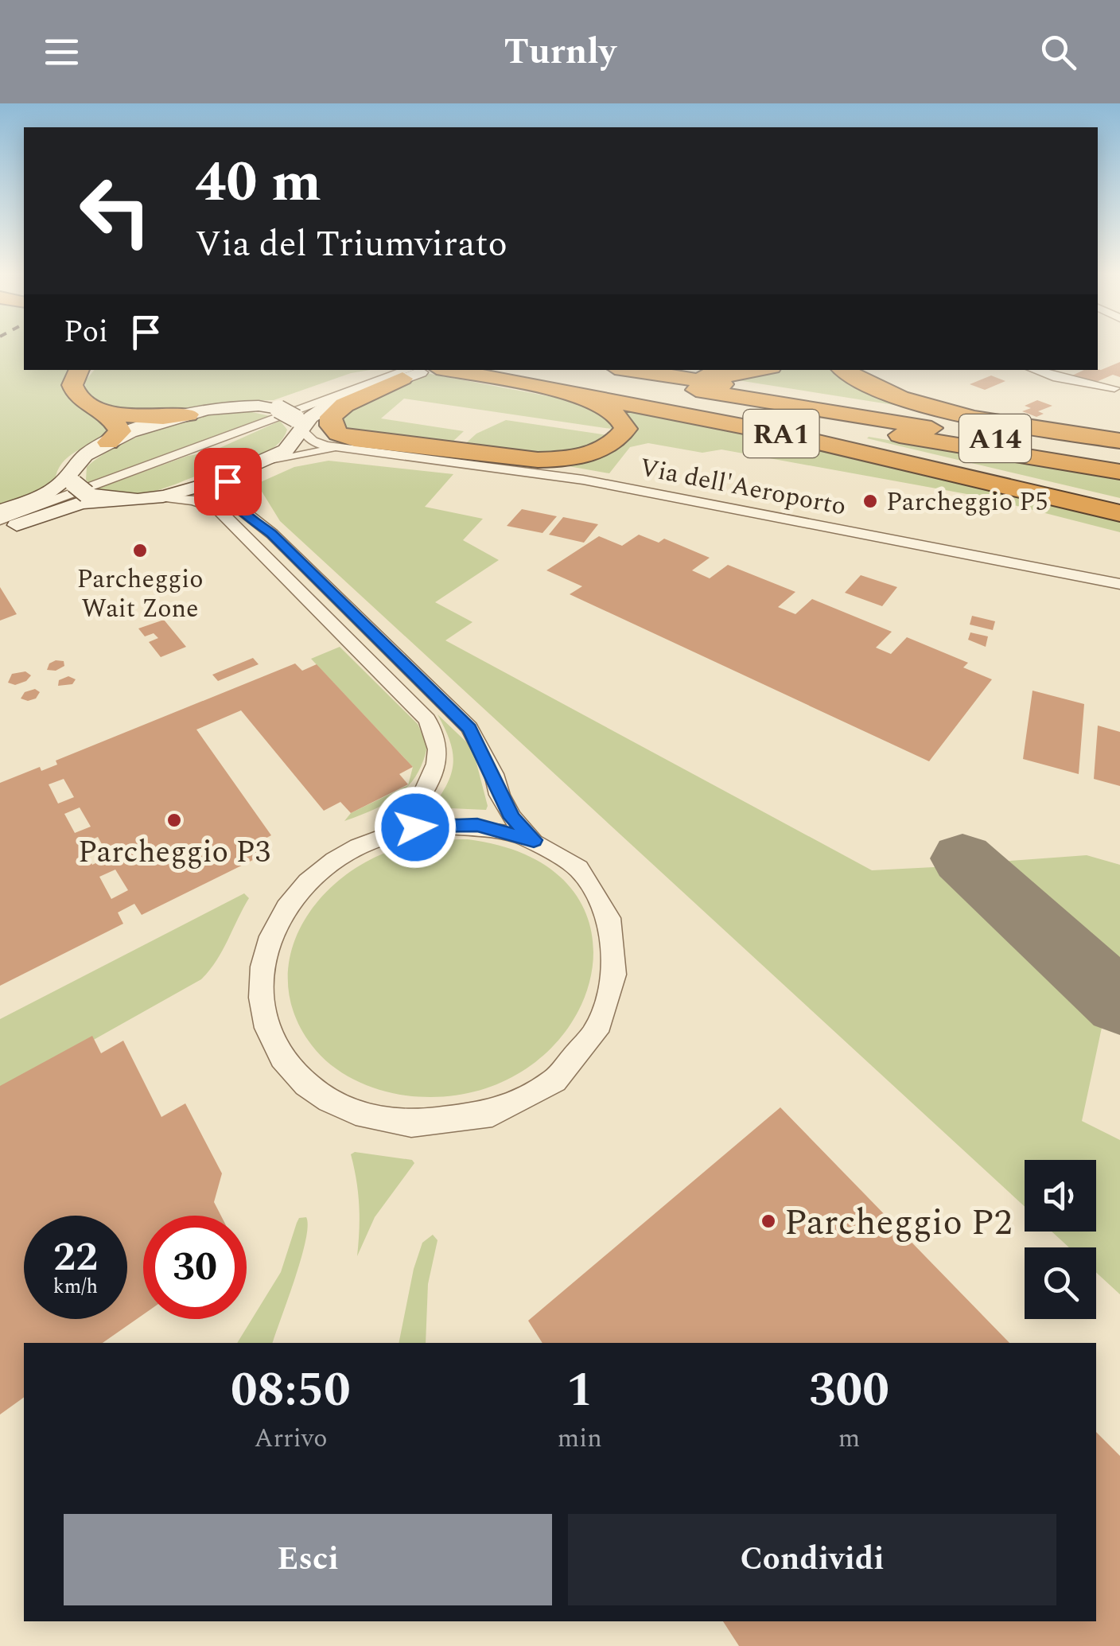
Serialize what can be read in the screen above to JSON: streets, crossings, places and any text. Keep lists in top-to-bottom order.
{
  "streets": {
    "highway": ["RA1", "A14"],
    "street": ["Via dell'Aeroporto"]
  },
  "crossings": [
    ["RA1", "A14"]
  ],
  "places": [
    "Parcheggio P5",
    "Parcheggio Wait Zone",
    "Parcheggio P3",
    "Parcheggio P2"
  ],
  "page": {
    "header": "Turnly",
    "turn": ["40 m", "Via del Triumvirato"],
    "then": "Poi",
    "speed": "22 km/h",
    "limit": "30",
    "eta": [
      "08:50",
      "Arrivo",
      "1",
      "min",
      "300",
      "m"
    ],
    "buttons": ["Esci", "Condividi"]
  }
}
